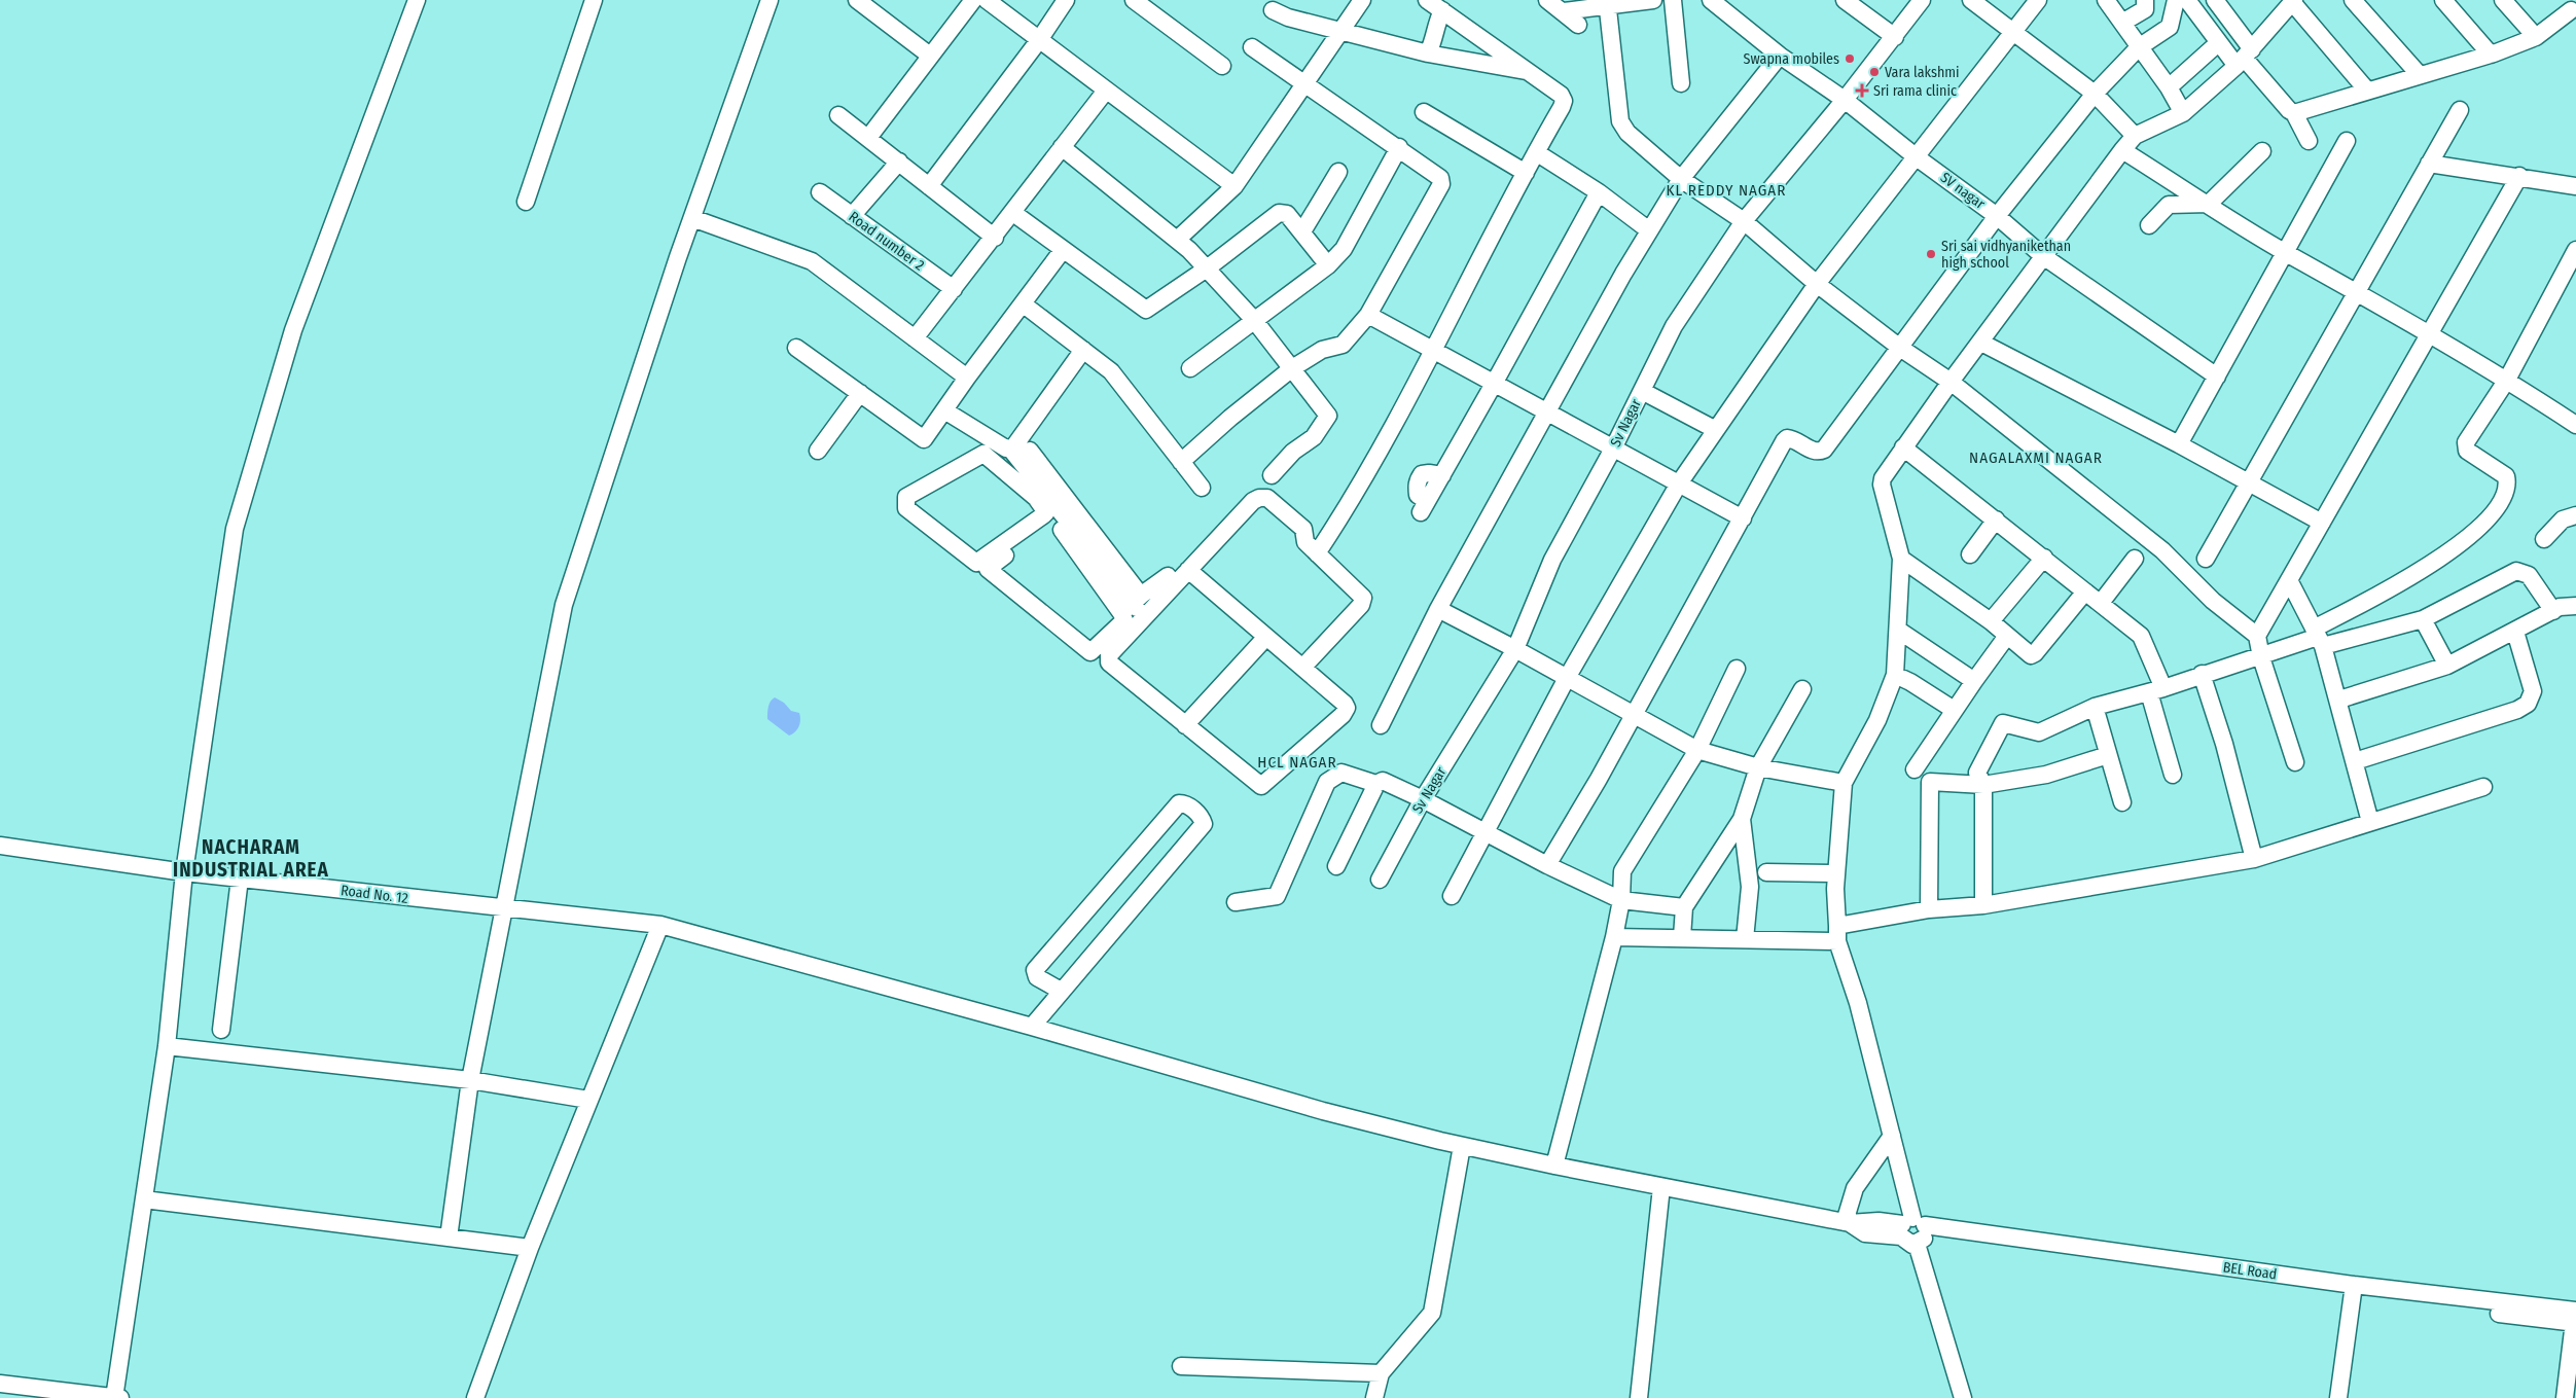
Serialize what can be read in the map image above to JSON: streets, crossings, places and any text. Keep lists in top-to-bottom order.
{
  "streets": {
    "street": [
      "SV nagar",
      "Road number 2",
      "Sv Nagar",
      "Road No. 12",
      "BEL Road"
    ]
  },
  "crossings": [
    ["SV nagar", "Sv Nagar"],
    ["Road No. 12", "BEL Road"]
  ],
  "districts": [
    "KL REDDY NAGAR",
    "NAGALAXMI NAGAR",
    "HCL NAGAR",
    "NACHARAM INDUSTRIAL AREA"
  ],
  "places": {
    "other": ["Swapna mobiles", "Vara lakshmi", "Sri sai vidhyanikethan high school"],
    "health": ["Sri rama clinic"]
  }
}
